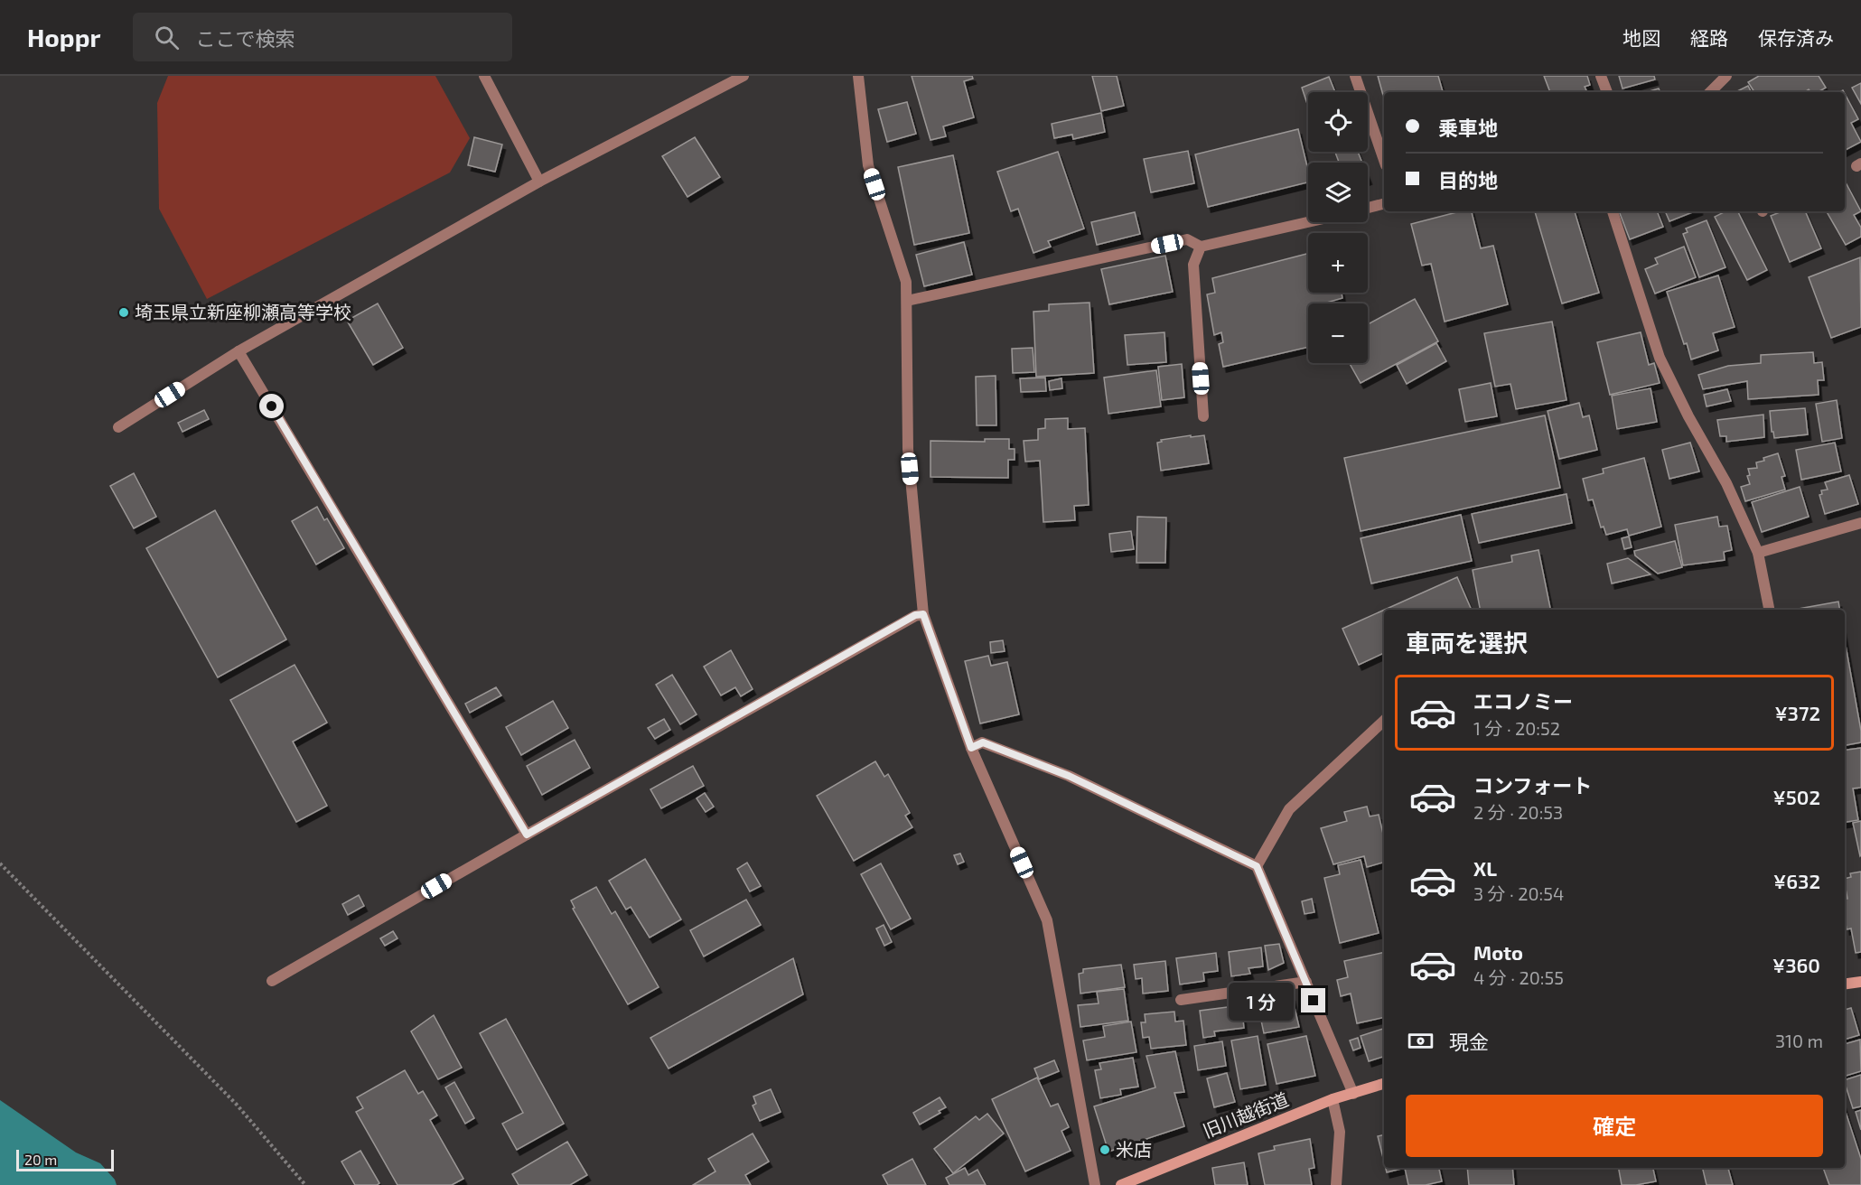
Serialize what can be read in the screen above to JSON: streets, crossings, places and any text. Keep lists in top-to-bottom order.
{
  "streets": {
    "main road": ["旧川越街道"]
  },
  "places": ["埼玉県立新座柳瀬高等学校", "米店"],
  "scale_bar": "20 m",
  "page": {
    "header": "Hoppr",
    "search": "ここで検索",
    "nav": ["地図", "経路", "保存済み"],
    "map_buttons": ["+", "−"],
    "banner": ["乗車地", "目的地"],
    "heading": "車両を選択",
    "list": [
      {
        "name": "エコノミー",
        "note": "1 分 · 20:52",
        "value": "¥372"
      },
      {
        "name": "コンフォート",
        "note": "2 分 · 20:53",
        "value": "¥502"
      },
      {
        "name": "XL",
        "note": "3 分 · 20:54",
        "value": "¥632"
      },
      {
        "name": "Moto",
        "note": "4 分 · 20:55",
        "value": "¥360"
      }
    ],
    "bubble": "1 分",
    "pay": ["現金", "310 m"],
    "buttons": "確定",
    "scale": "20 m"
  }
}
